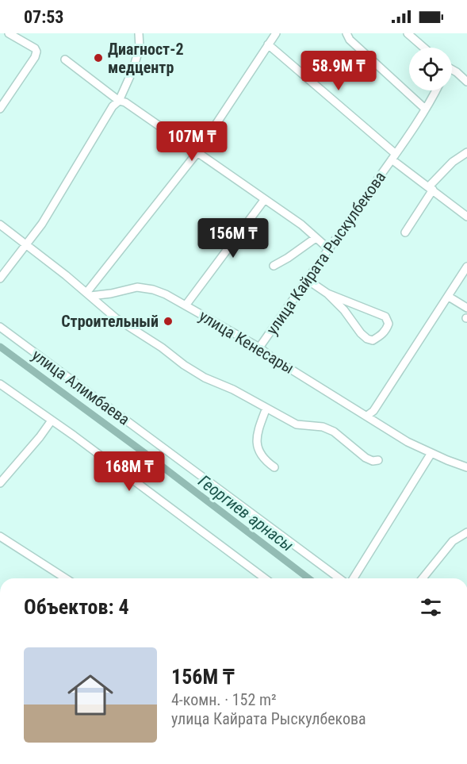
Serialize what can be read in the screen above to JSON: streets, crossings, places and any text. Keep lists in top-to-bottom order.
{
  "streets": {
    "street": ["улица Кайрата Рыскулбекова", "улица Кенесары", "улица Алимбаева"]
  },
  "crossings": [
    ["улица Кайрата Рыскулбекова", "улица Кенесары"]
  ],
  "water": ["Георгиев арнасы"],
  "places": ["Диагност-2 медцентр", "Строительный"],
  "page": {
    "status": "07:53",
    "price": [
      "58.9M ₸",
      "107M ₸",
      "156M ₸",
      "168M ₸"
    ],
    "heading": "Объектов: 4",
    "list": [
      {
        "name": "156M ₸",
        "note": "4-комн. · 152 m² · улица Кайрата Рыскулбекова"
      }
    ]
  }
}
